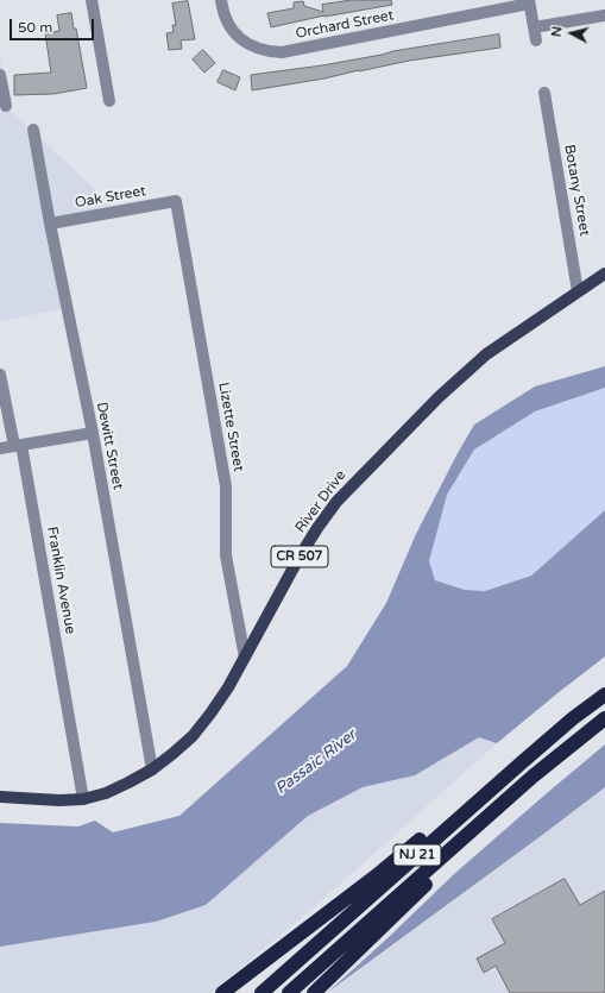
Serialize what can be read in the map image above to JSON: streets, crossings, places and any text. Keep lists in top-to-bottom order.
{
  "streets": {
    "highway": ["NJ 21"],
    "main road": ["River Drive", "CR 507"],
    "street": [
      "Orchard Street",
      "Botany Street",
      "Oak Street",
      "Lizette Street",
      "Dewitt Street",
      "Franklin Avenue"
    ]
  },
  "crossings": [
    ["Botany Street", "River Drive"],
    ["Oak Street", "Lizette Street"],
    ["Oak Street", "Dewitt Street"],
    ["Lizette Street", "River Drive"],
    ["Dewitt Street", "River Drive"],
    ["River Drive", "Franklin Avenue"]
  ],
  "water": ["Passaic River"],
  "scale_bar": "50 m",
  "north": "left"
}
